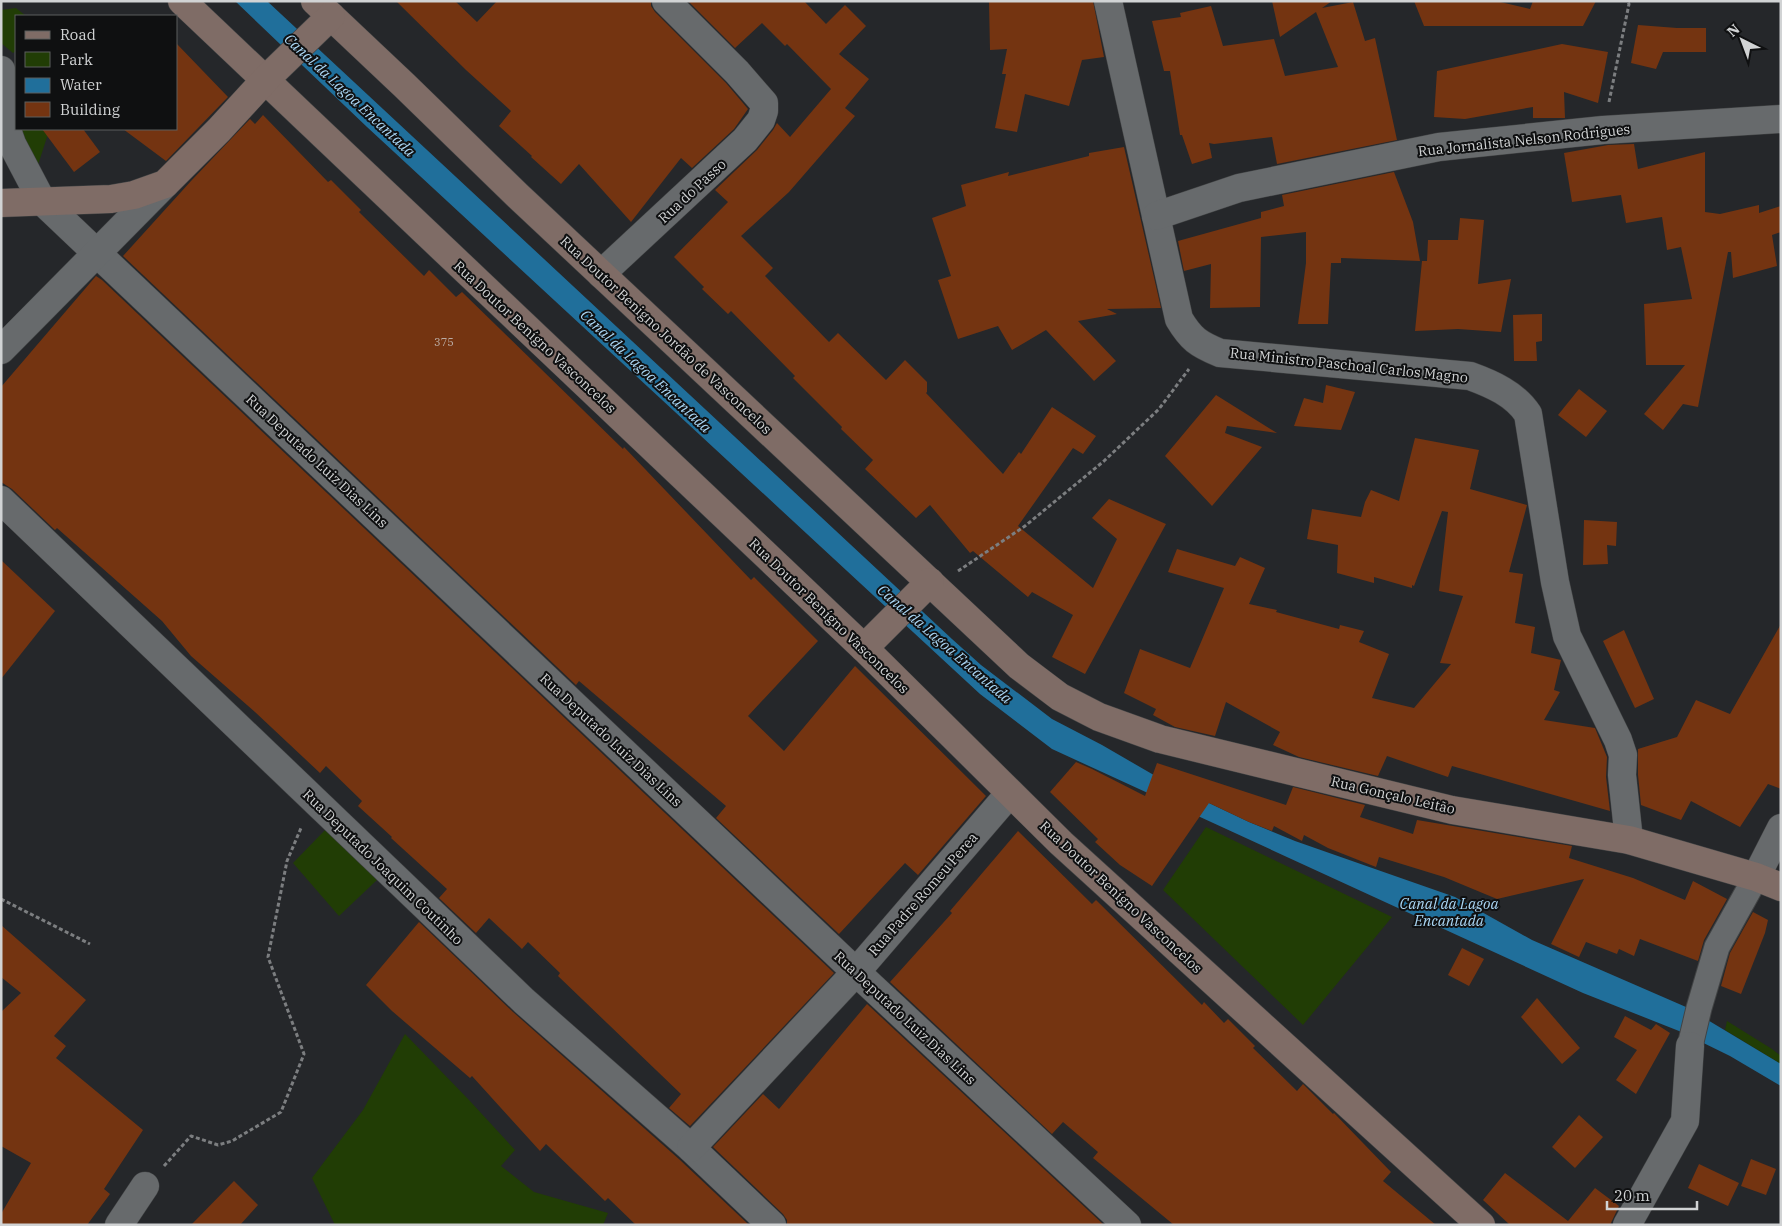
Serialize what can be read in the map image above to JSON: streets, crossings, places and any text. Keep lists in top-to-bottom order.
{
  "streets": {
    "main road": ["Rua Doutor Benigno Jordão de Vasconcelos", "Rua Doutor Benígno Vasconcelos", "Rua Gonçalo Leitão"],
    "street": [
      "Rua Jornalista Nelson Rodrigues",
      "Rua do Passo",
      "Rua Ministro Paschoal Carlos Magno",
      "Rua Deputado Luiz Dias Lins",
      "Rua Deputado Joaquim Coutinho",
      "Rua Padre Romeu Perea"
    ]
  },
  "crossings": [
    ["Rua do Passo", "Rua Doutor Benigno Jordão de Vasconcelos"],
    ["Rua Doutor Benigno Jordão de Vasconcelos", "Rua Gonçalo Leitão"],
    ["Rua Doutor Benígno Vasconcelos", "Rua Padre Romeu Perea"],
    ["Rua Ministro Paschoal Carlos Magno", "Rua Gonçalo Leitão"],
    ["Rua Deputado Luiz Dias Lins", "Rua Padre Romeu Perea"],
    ["Rua Deputado Joaquim Coutinho", "Rua Padre Romeu Perea"]
  ],
  "water": ["Canal da Lagoa Encantada"],
  "house_numbers": ["375"],
  "legend": [
    "Road",
    "Park",
    "Water",
    "Building"
  ],
  "scale_bar": "20 m",
  "north": "top left"
}
